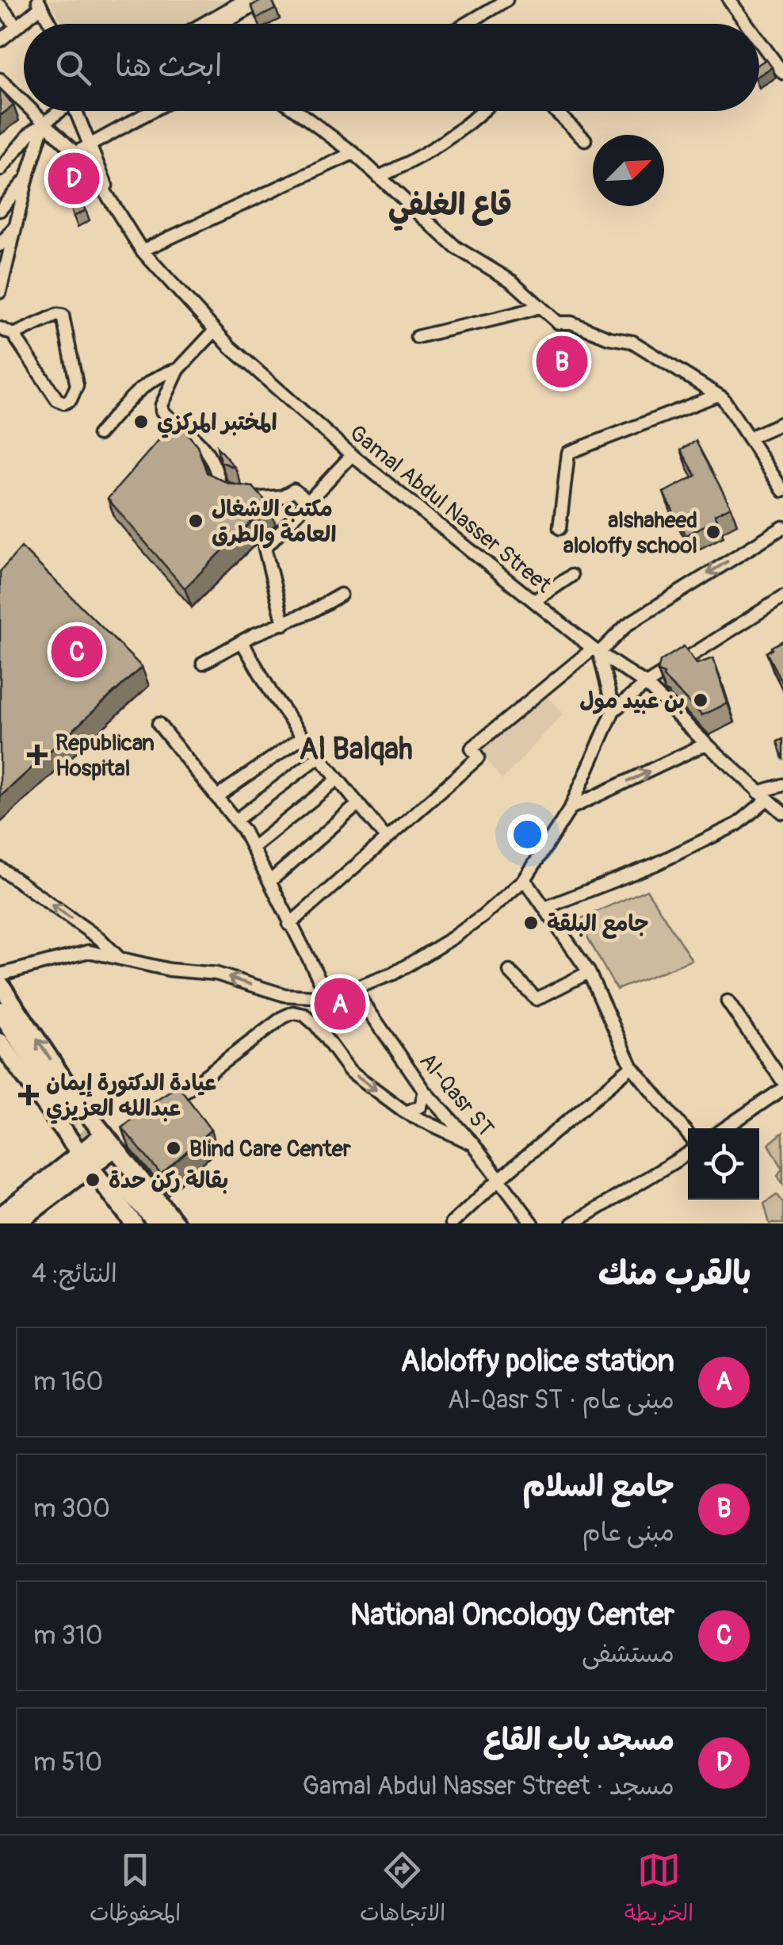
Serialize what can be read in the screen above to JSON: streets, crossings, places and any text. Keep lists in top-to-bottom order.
{
  "streets": {
    "street": ["Gamal Abdul Nasser Street", "Al-Qasr ST"]
  },
  "districts": ["قاع الغلفي", "Al Balqah"],
  "places": {
    "other": [
      "المختبر المركزي",
      "مكتب الاشغال العامة والطرق",
      "alshaheed aloloffy school",
      "بن عبيد مول",
      "جامع البلقة",
      "Blind Care Center",
      "بقالة ركن حدة"
    ],
    "health": ["Republican Hospital", "عيادة الدكتورة إيمان عبدالله العزيزي"]
  },
  "north": "top right",
  "page": {
    "search": "ابحث هنا",
    "pins": [
      "D",
      "B",
      "C",
      "A"
    ],
    "heading": ["بالقرب منك", "النتائج: 4"],
    "list": [
      {
        "mark": "A",
        "name": "Aloloffy police station",
        "note": "مبنى عام · Al-Qasr ST",
        "value": "160 m"
      },
      {
        "mark": "B",
        "name": "جامع السلام",
        "note": "مبنى عام",
        "value": "300 m"
      },
      {
        "mark": "C",
        "name": "National Oncology Center",
        "note": "مستشفى",
        "value": "310 m"
      },
      {
        "mark": "D",
        "name": "مسجد باب القاع",
        "note": "مسجد · Gamal Abdul Nasser Street",
        "value": "510 m"
      }
    ],
    "nav": ["الخريطة", "الاتجاهات", "المحفوظات"]
  }
}
